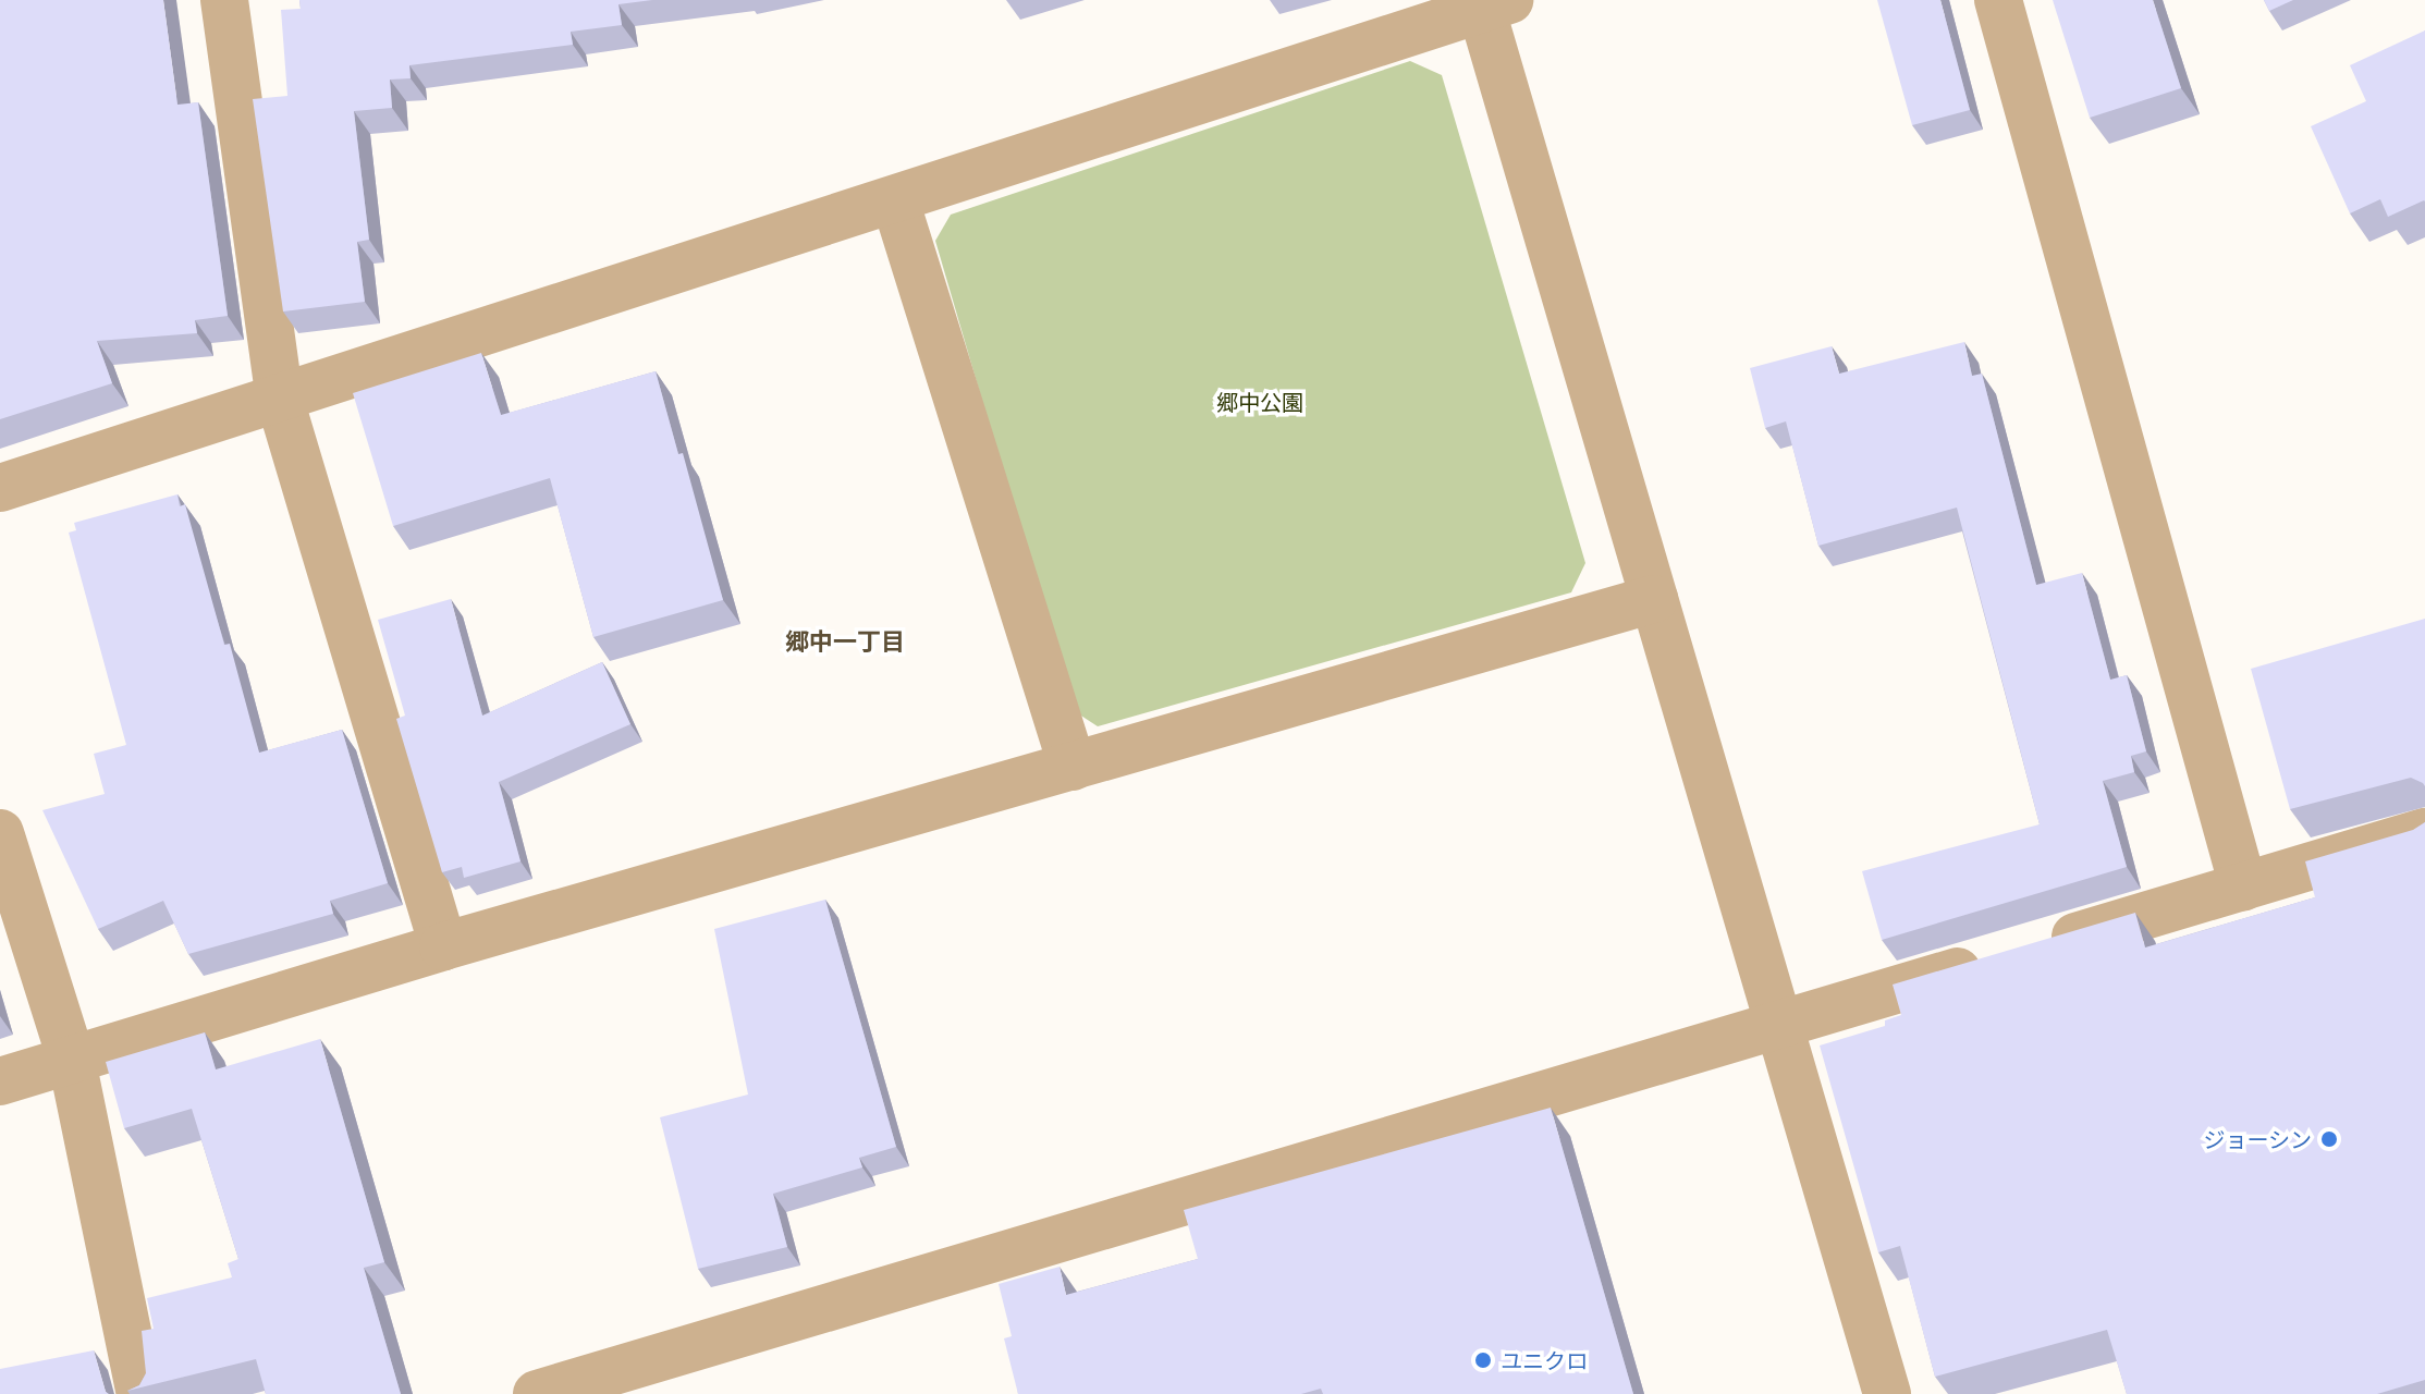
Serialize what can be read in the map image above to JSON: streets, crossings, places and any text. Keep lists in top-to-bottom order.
{
  "districts": ["郷中一丁目"],
  "parks": ["郷中公園"],
  "places": ["ジョーシン", "ユニクロ"]
}
